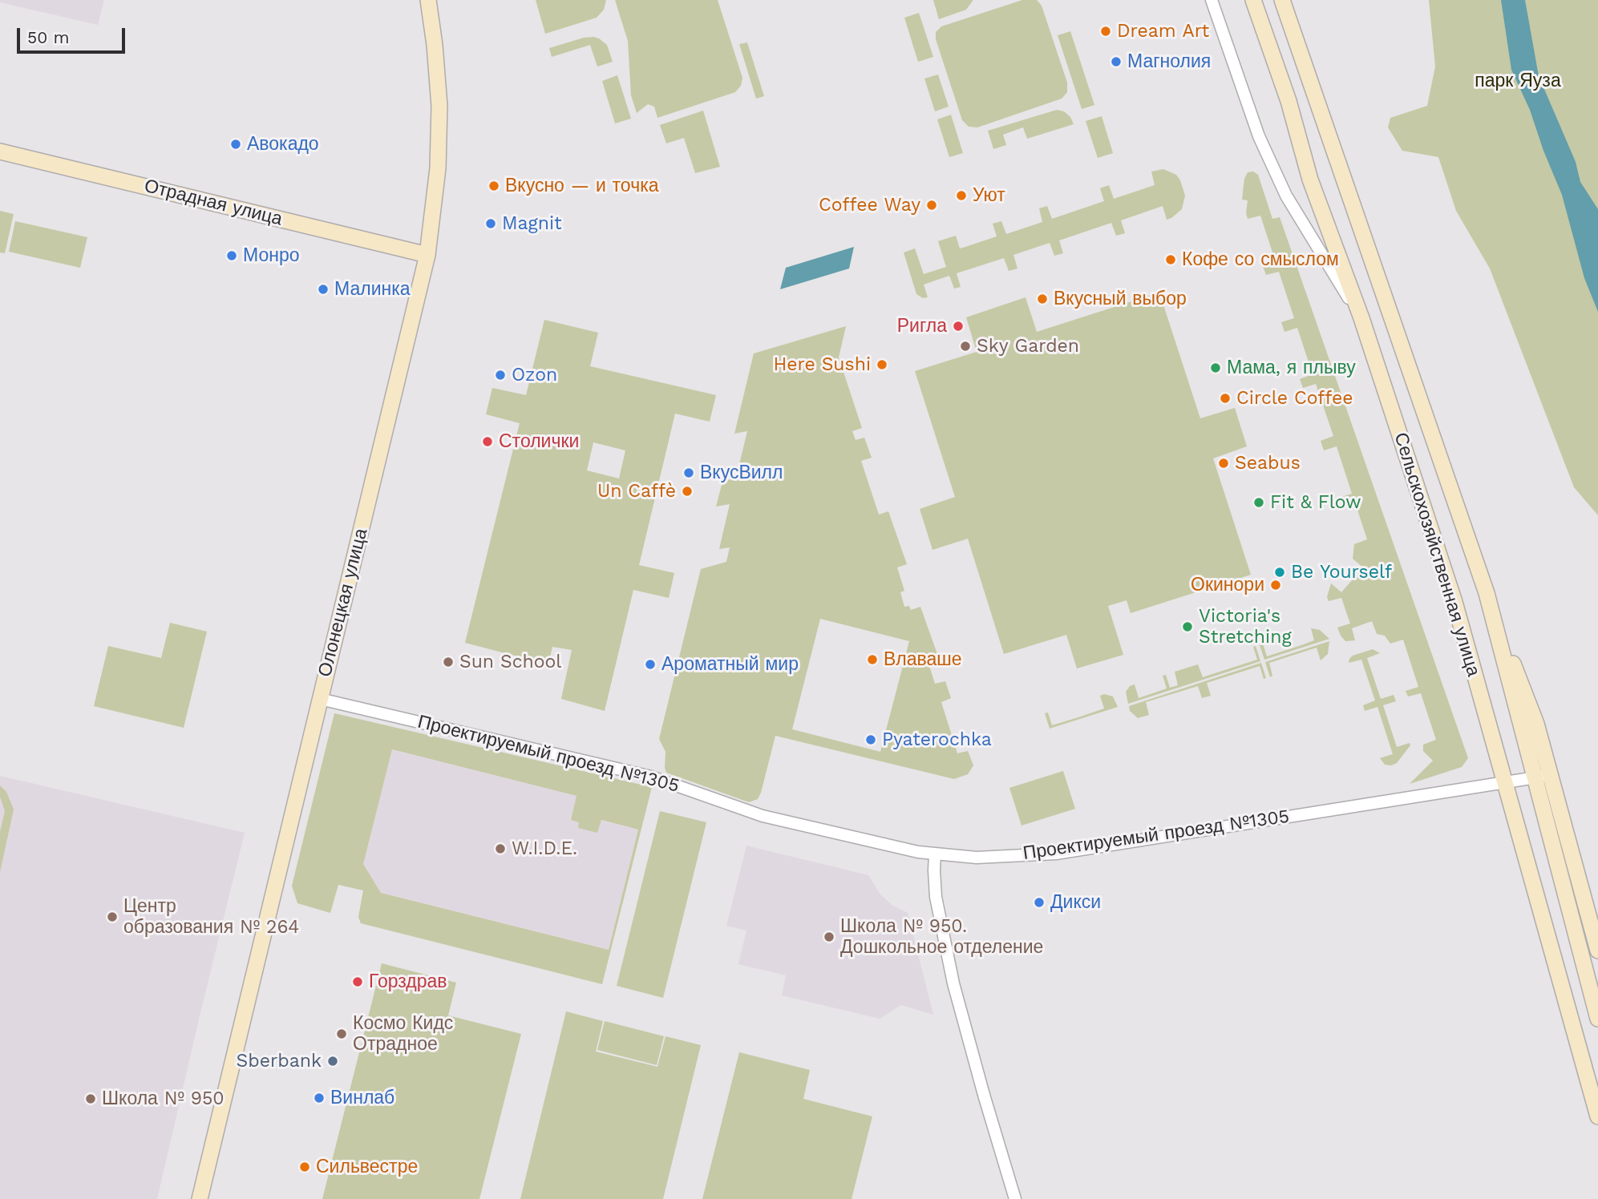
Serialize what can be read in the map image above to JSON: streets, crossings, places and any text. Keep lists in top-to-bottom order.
{
  "streets": {
    "main road": ["Отрадная улица", "Сельскохозяйственная улица", "Олонецкая улица"],
    "street": ["Проектируемый проезд №1305"]
  },
  "crossings": [
    ["Отрадная улица", "Олонецкая улица"],
    ["Сельскохозяйственная улица", "Проектируемый проезд №1305"],
    ["Олонецкая улица", "Проектируемый проезд №1305"]
  ],
  "parks": ["парк Яуза"],
  "places": [
    "Dream Art",
    "Магнолия",
    "Авокадо",
    "Вкусно — и точка",
    "Уют",
    "Coffee Way",
    "Magnit",
    "Монро",
    "Кофе со смыслом",
    "Малинка",
    "Вкусный выбор",
    "Ригла",
    "Sky Garden",
    "Here Sushi",
    "Мама, я плыву",
    "Ozon",
    "Circle Coffee",
    "Столички",
    "Seabus",
    "ВкусВилл",
    "Un Caffè",
    "Fit & Flow",
    "Be Yourself",
    "Окинори",
    "Victoria's Stretching",
    "Влаваше",
    "Sun School",
    "Ароматный мир",
    "Pyaterochka",
    "W.I.D.E.",
    "Дикси",
    "Центр образования № 264",
    "Школа № 950. Дошкольное отделение",
    "Горздрав",
    "Космо Кидс Отрадное",
    "Sberbank",
    "Винлаб",
    "Школа № 950",
    "Сильвестре"
  ],
  "scale_bar": "50 m"
}
